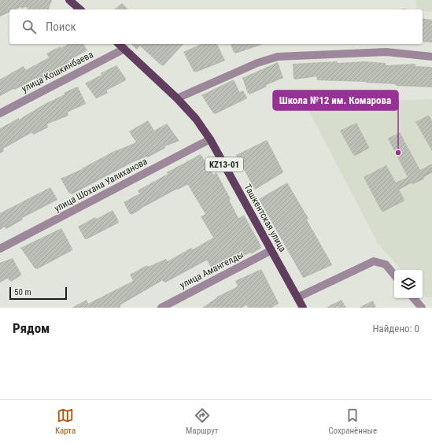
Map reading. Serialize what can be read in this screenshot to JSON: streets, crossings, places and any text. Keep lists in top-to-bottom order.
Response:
{
  "streets": {
    "main road": ["KZ13-01", "Ташкентская улица"],
    "street": ["улица Кошкинбаева", "улица Шохана Уалиханова", "улица Амангелды"]
  },
  "crossings": [
    ["улица Кошкинбаева", "Ташкентская улица"],
    ["улица Шохана Уалиханова", "Ташкентская улица"],
    ["Ташкентская улица", "улица Амангелды"]
  ],
  "places": ["Школа №12 им. Комарова"],
  "scale_bar": "50 m",
  "page": {
    "search": "Поиск",
    "scale": "50 m",
    "heading": ["Рядом", "Найдено: 0"],
    "nav": ["Карта", "Маршрут", "Сохранённые"]
  }
}
